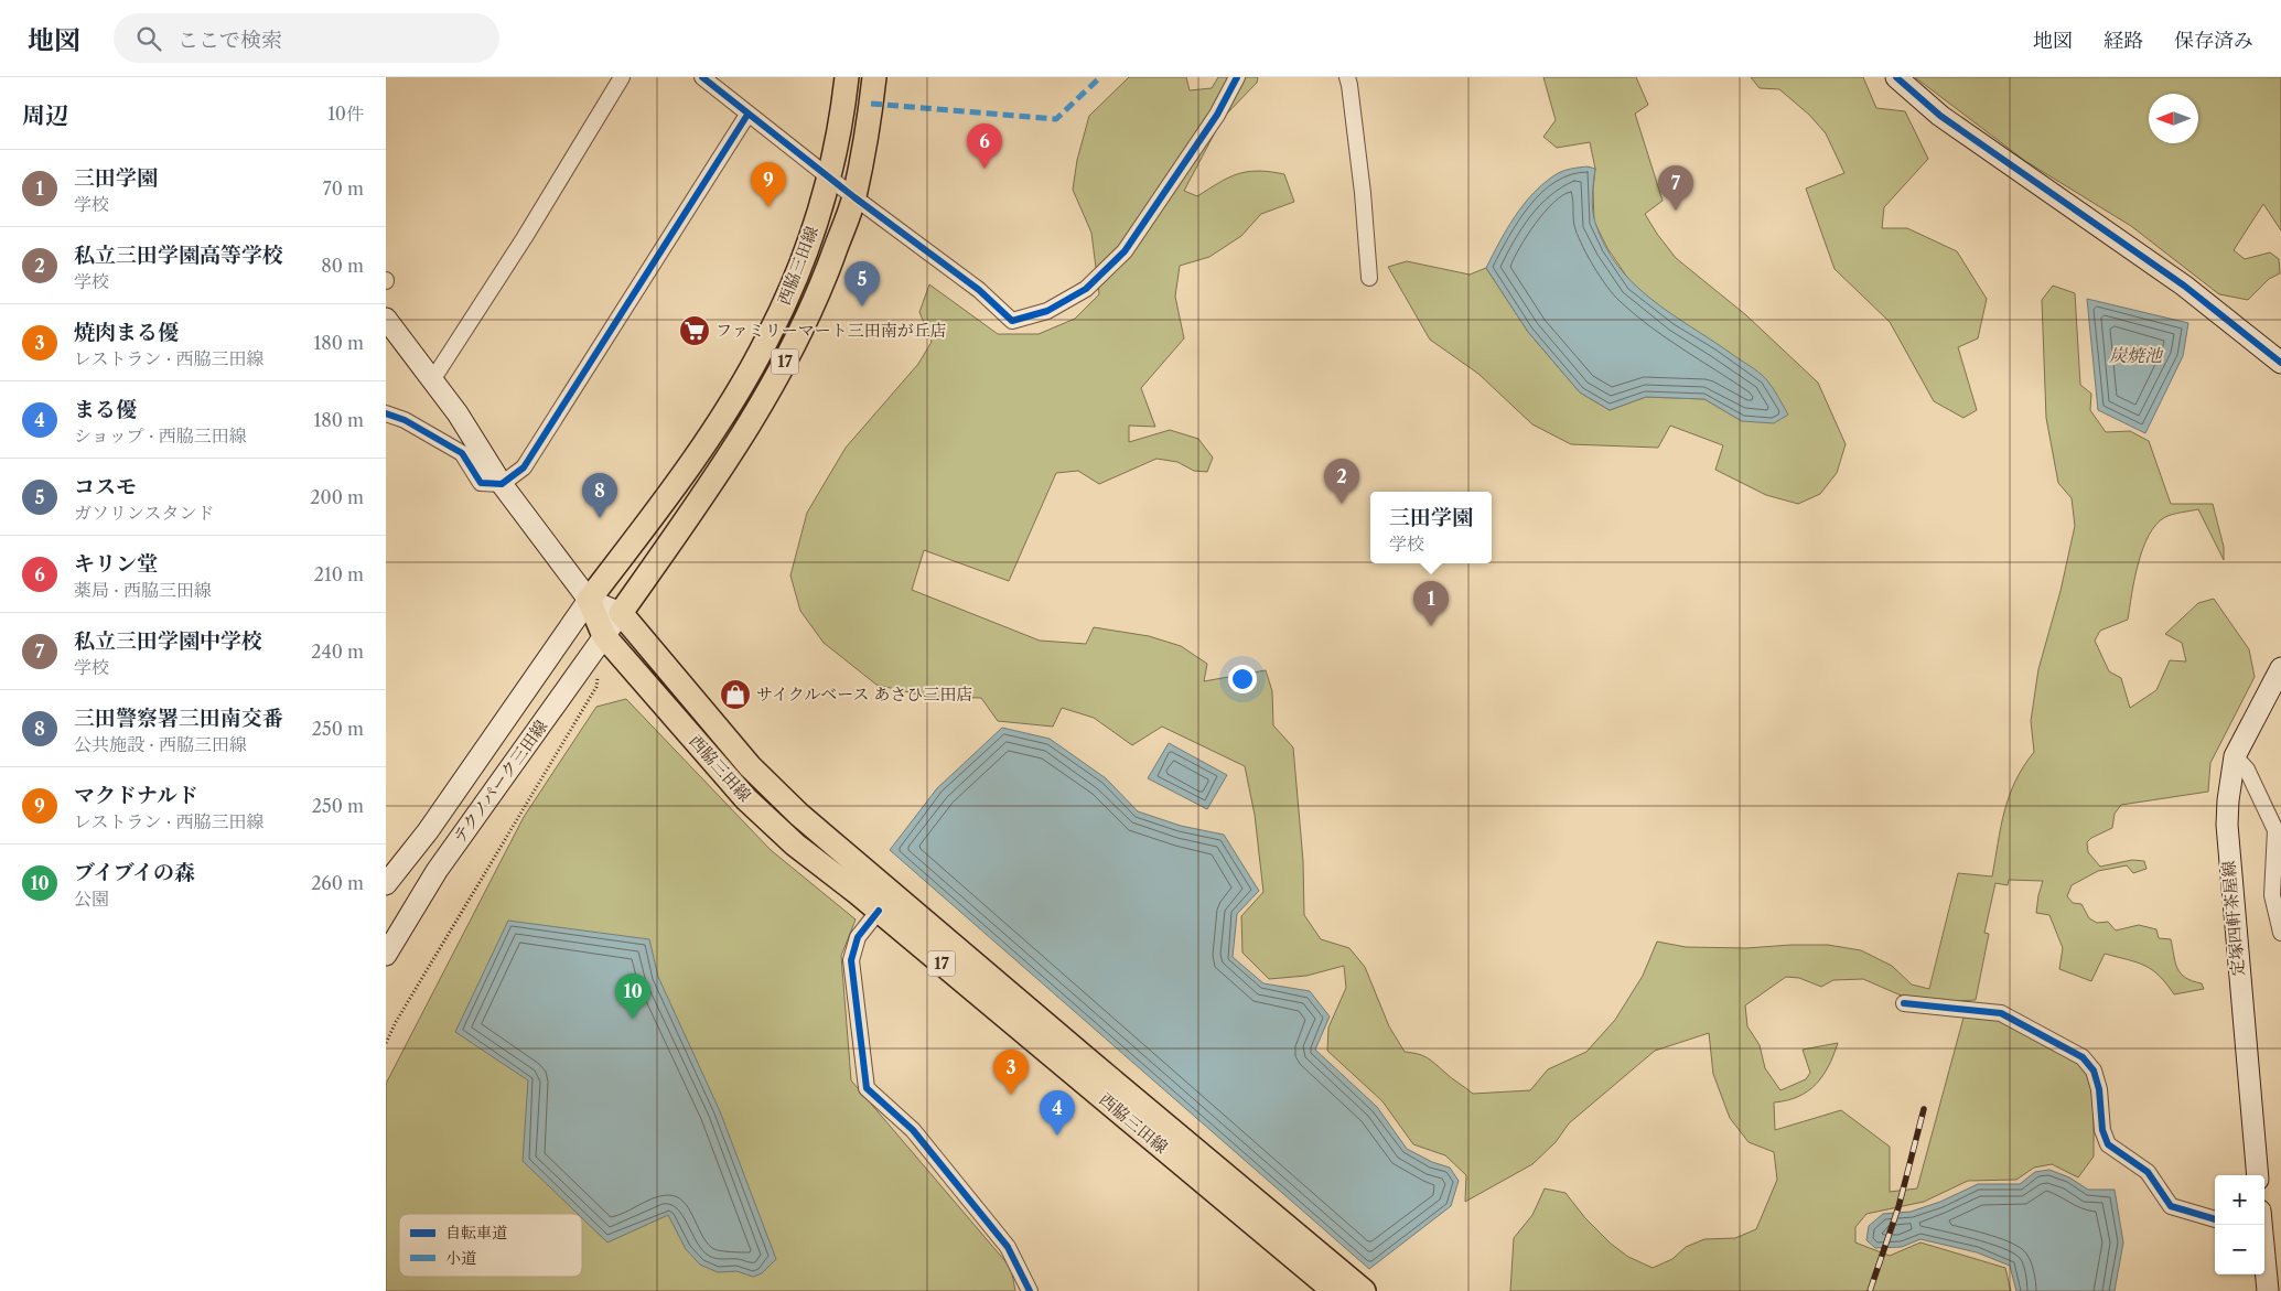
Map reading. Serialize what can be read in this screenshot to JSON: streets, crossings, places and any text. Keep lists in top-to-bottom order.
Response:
{
  "streets": {
    "main road": [
      "西脇三田線",
      "17",
      "テクノパーク三田線",
      "定塚四軒茶屋線"
    ]
  },
  "crossings": [
    ["西脇三田線", "テクノパーク三田線"]
  ],
  "water": ["炭焼池"],
  "places": {
    "supermarket": ["ファミリーマート三田南が丘店"],
    "shop": ["サイクルベース あさひ三田店"]
  },
  "legend": ["自転車道", "小道"],
  "north": "left",
  "page": {
    "header": "地図",
    "search": "ここで検索",
    "nav": ["地図", "経路", "保存済み"],
    "heading": ["周辺", "10件"],
    "pins": [
      "6",
      "9",
      "7",
      "5",
      "2",
      "8",
      "1",
      "10",
      "3",
      "4"
    ],
    "list": [
      {
        "mark": "1",
        "name": "三田学園",
        "note": "学校",
        "value": "70 m"
      },
      {
        "mark": "2",
        "name": "私立三田学園高等学校",
        "note": "学校",
        "value": "80 m"
      },
      {
        "mark": "3",
        "name": "焼肉まる優",
        "note": "レストラン · 西脇三田線",
        "value": "180 m"
      },
      {
        "mark": "4",
        "name": "まる優",
        "note": "ショップ · 西脇三田線",
        "value": "180 m"
      },
      {
        "mark": "5",
        "name": "コスモ",
        "note": "ガソリンスタンド",
        "value": "200 m"
      },
      {
        "mark": "6",
        "name": "キリン堂",
        "note": "薬局 · 西脇三田線",
        "value": "210 m"
      },
      {
        "mark": "7",
        "name": "私立三田学園中学校",
        "note": "学校",
        "value": "240 m"
      },
      {
        "mark": "8",
        "name": "三田警察署三田南交番",
        "note": "公共施設 · 西脇三田線",
        "value": "250 m"
      },
      {
        "mark": "9",
        "name": "マクドナルド",
        "note": "レストラン · 西脇三田線",
        "value": "250 m"
      },
      {
        "mark": "10",
        "name": "ブイブイの森",
        "note": "公園",
        "value": "260 m"
      }
    ],
    "popup": ["三田学園", "学校"],
    "map_buttons": ["+", "−"]
  }
}
